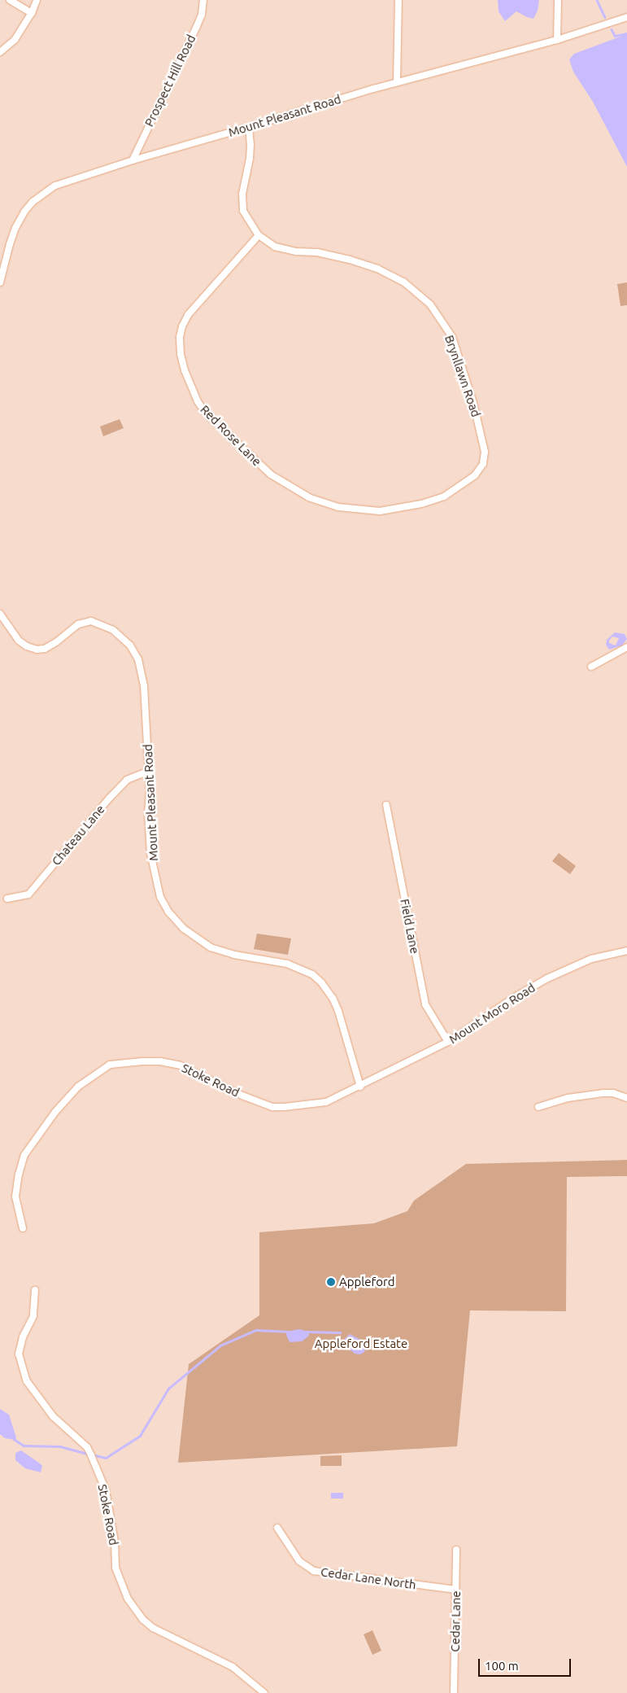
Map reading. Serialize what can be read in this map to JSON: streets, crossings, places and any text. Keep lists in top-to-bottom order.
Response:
{
  "streets": {
    "street": [
      "Prospect Hill Road",
      "Mount Pleasant Road",
      "Brynllawn Road",
      "Red Rose Lane",
      "Chateau Lane",
      "Field Lane",
      "Mount Moro Road",
      "Stoke Road",
      "Cedar Lane North",
      "Cedar Lane"
    ]
  },
  "crossings": [
    ["Prospect Hill Road", "Mount Pleasant Road"],
    ["Mount Pleasant Road", "Brynllawn Road"],
    ["Mount Pleasant Road", "Chateau Lane"],
    ["Mount Pleasant Road", "Mount Moro Road"],
    ["Mount Pleasant Road", "Stoke Road"],
    ["Brynllawn Road", "Red Rose Lane"],
    ["Field Lane", "Mount Moro Road"],
    ["Mount Moro Road", "Stoke Road"],
    ["Cedar Lane North", "Cedar Lane"]
  ],
  "parks": ["Appleford Estate"],
  "places": ["Appleford"],
  "scale_bar": "100 m"
}
